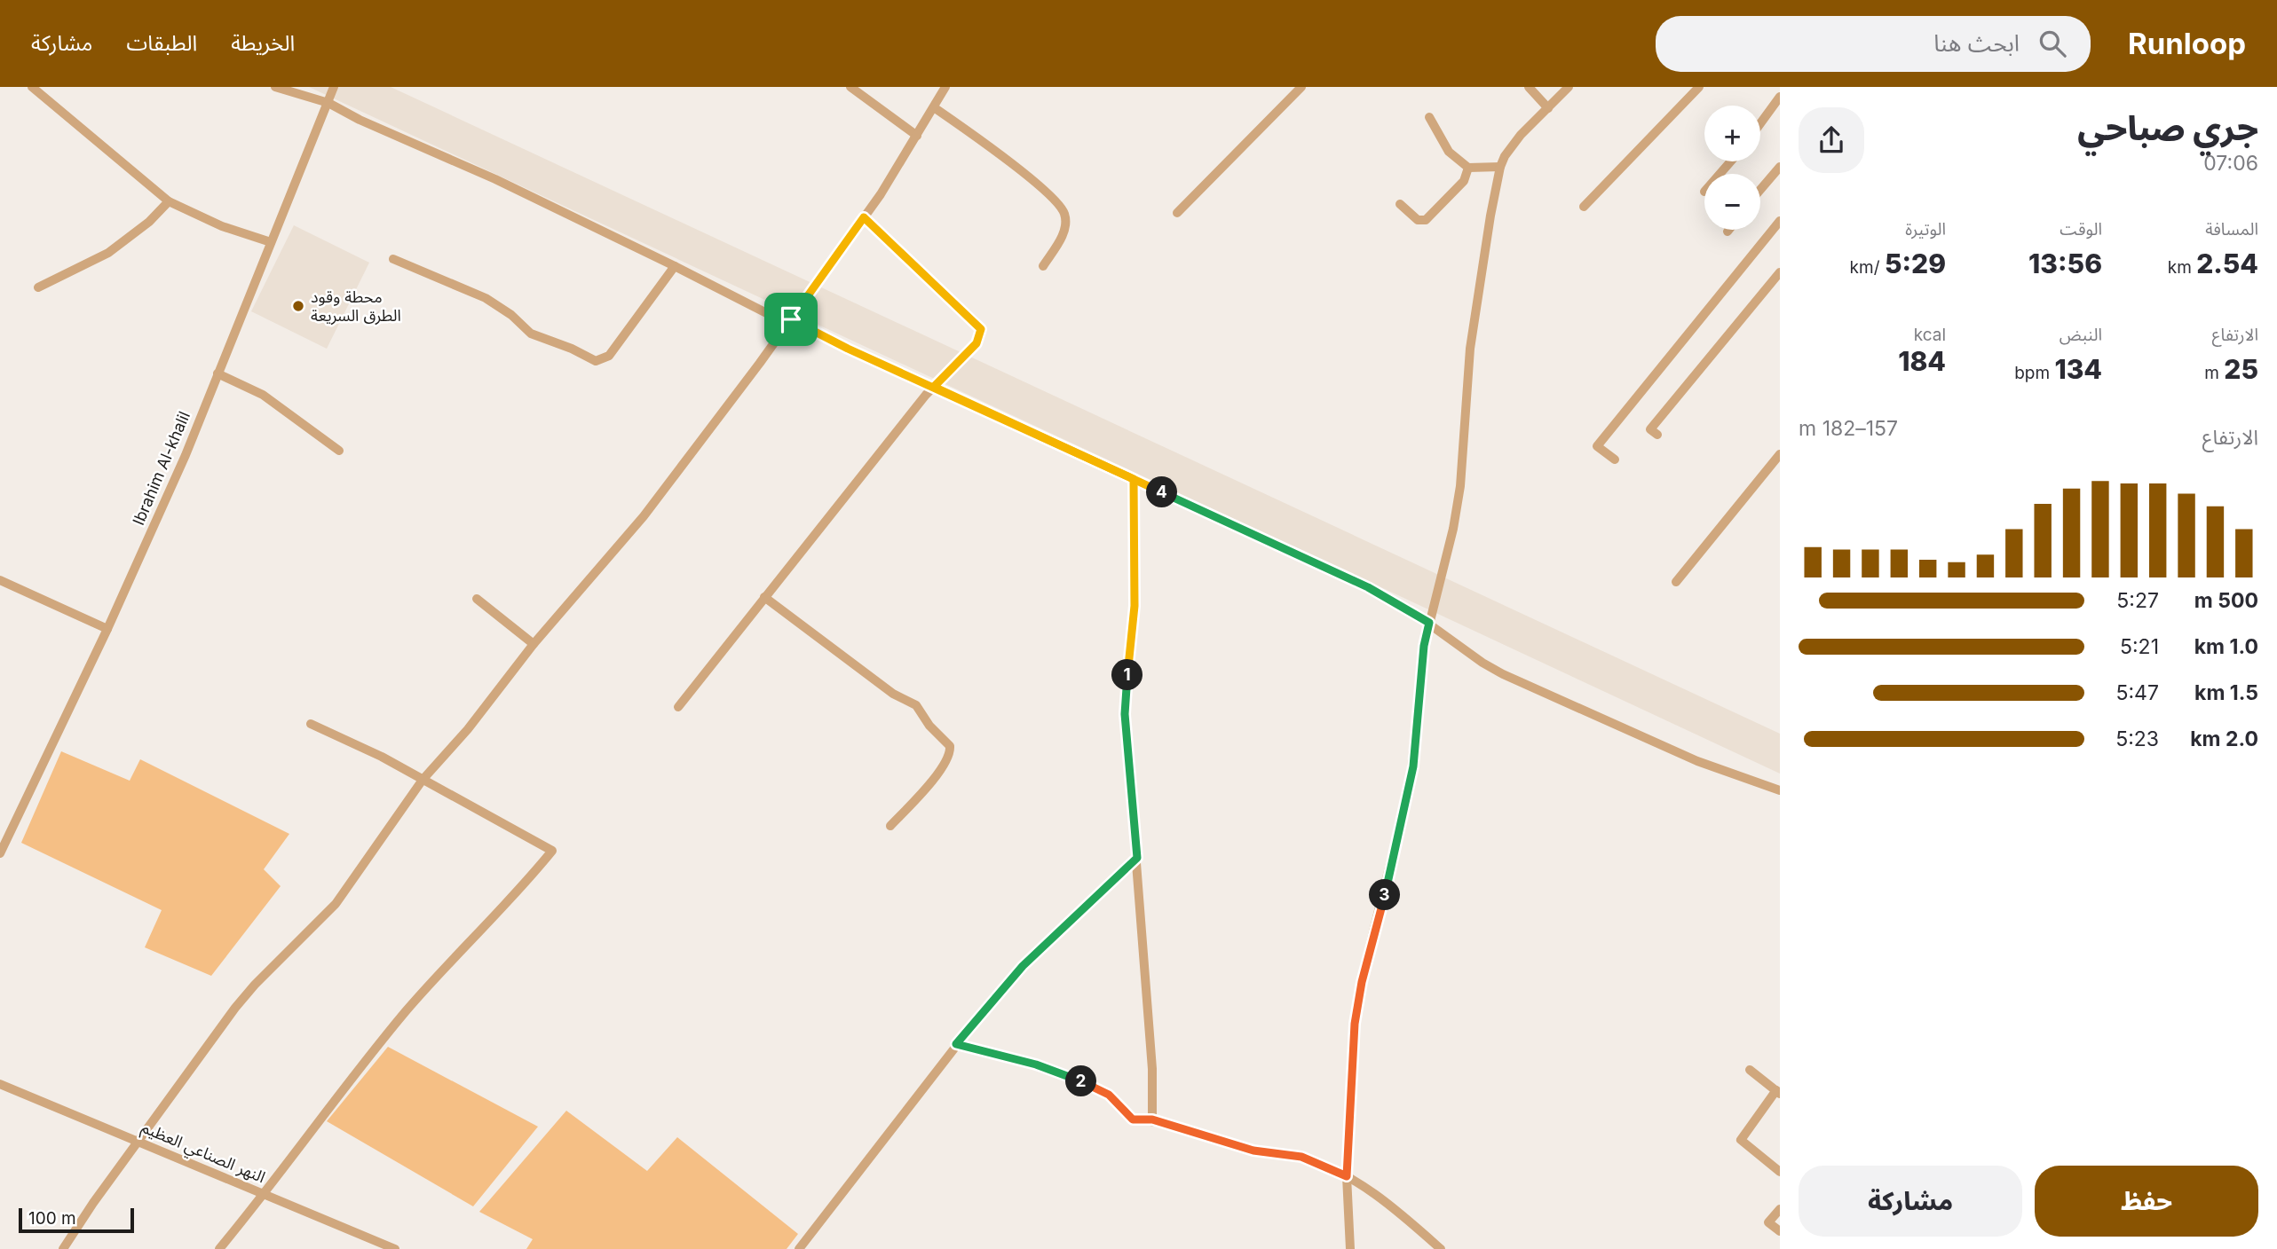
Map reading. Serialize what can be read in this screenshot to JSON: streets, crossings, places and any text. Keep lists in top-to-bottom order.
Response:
{
  "streets": {
    "street": ["Ibrahim Al-khalil", "النهر الصناعي العظيم"]
  },
  "places": ["محطة وقود الطرق السريعة"],
  "scale_bar": "100 m",
  "page": {
    "header": "Runloop",
    "search": "ابحث هنا",
    "nav": ["الخريطة", "الطبقات", "مشاركة"],
    "heading": ["جري صباحي", "07:06"],
    "map_buttons": ["+", "−"],
    "stats": [
      ["المسافة", "2.54 km"],
      ["الوقت", "13:56"],
      ["الوتيرة", "5:29 /km"],
      ["الارتفاع", "25 m"],
      ["النبض", "134 bpm"],
      ["kcal", "184"]
    ],
    "chart": ["الارتفاع", "157–182 m"],
    "pins": [
      "4",
      "1",
      "3",
      "2"
    ],
    "list": [
      {
        "name": "500 m",
        "note": "5:27"
      },
      {
        "name": "1.0 km",
        "note": "5:21"
      },
      {
        "name": "1.5 km",
        "note": "5:47"
      },
      {
        "name": "2.0 km",
        "note": "5:23"
      }
    ],
    "buttons": ["حفظ", "مشاركة"],
    "scale": "100 m"
  }
}
